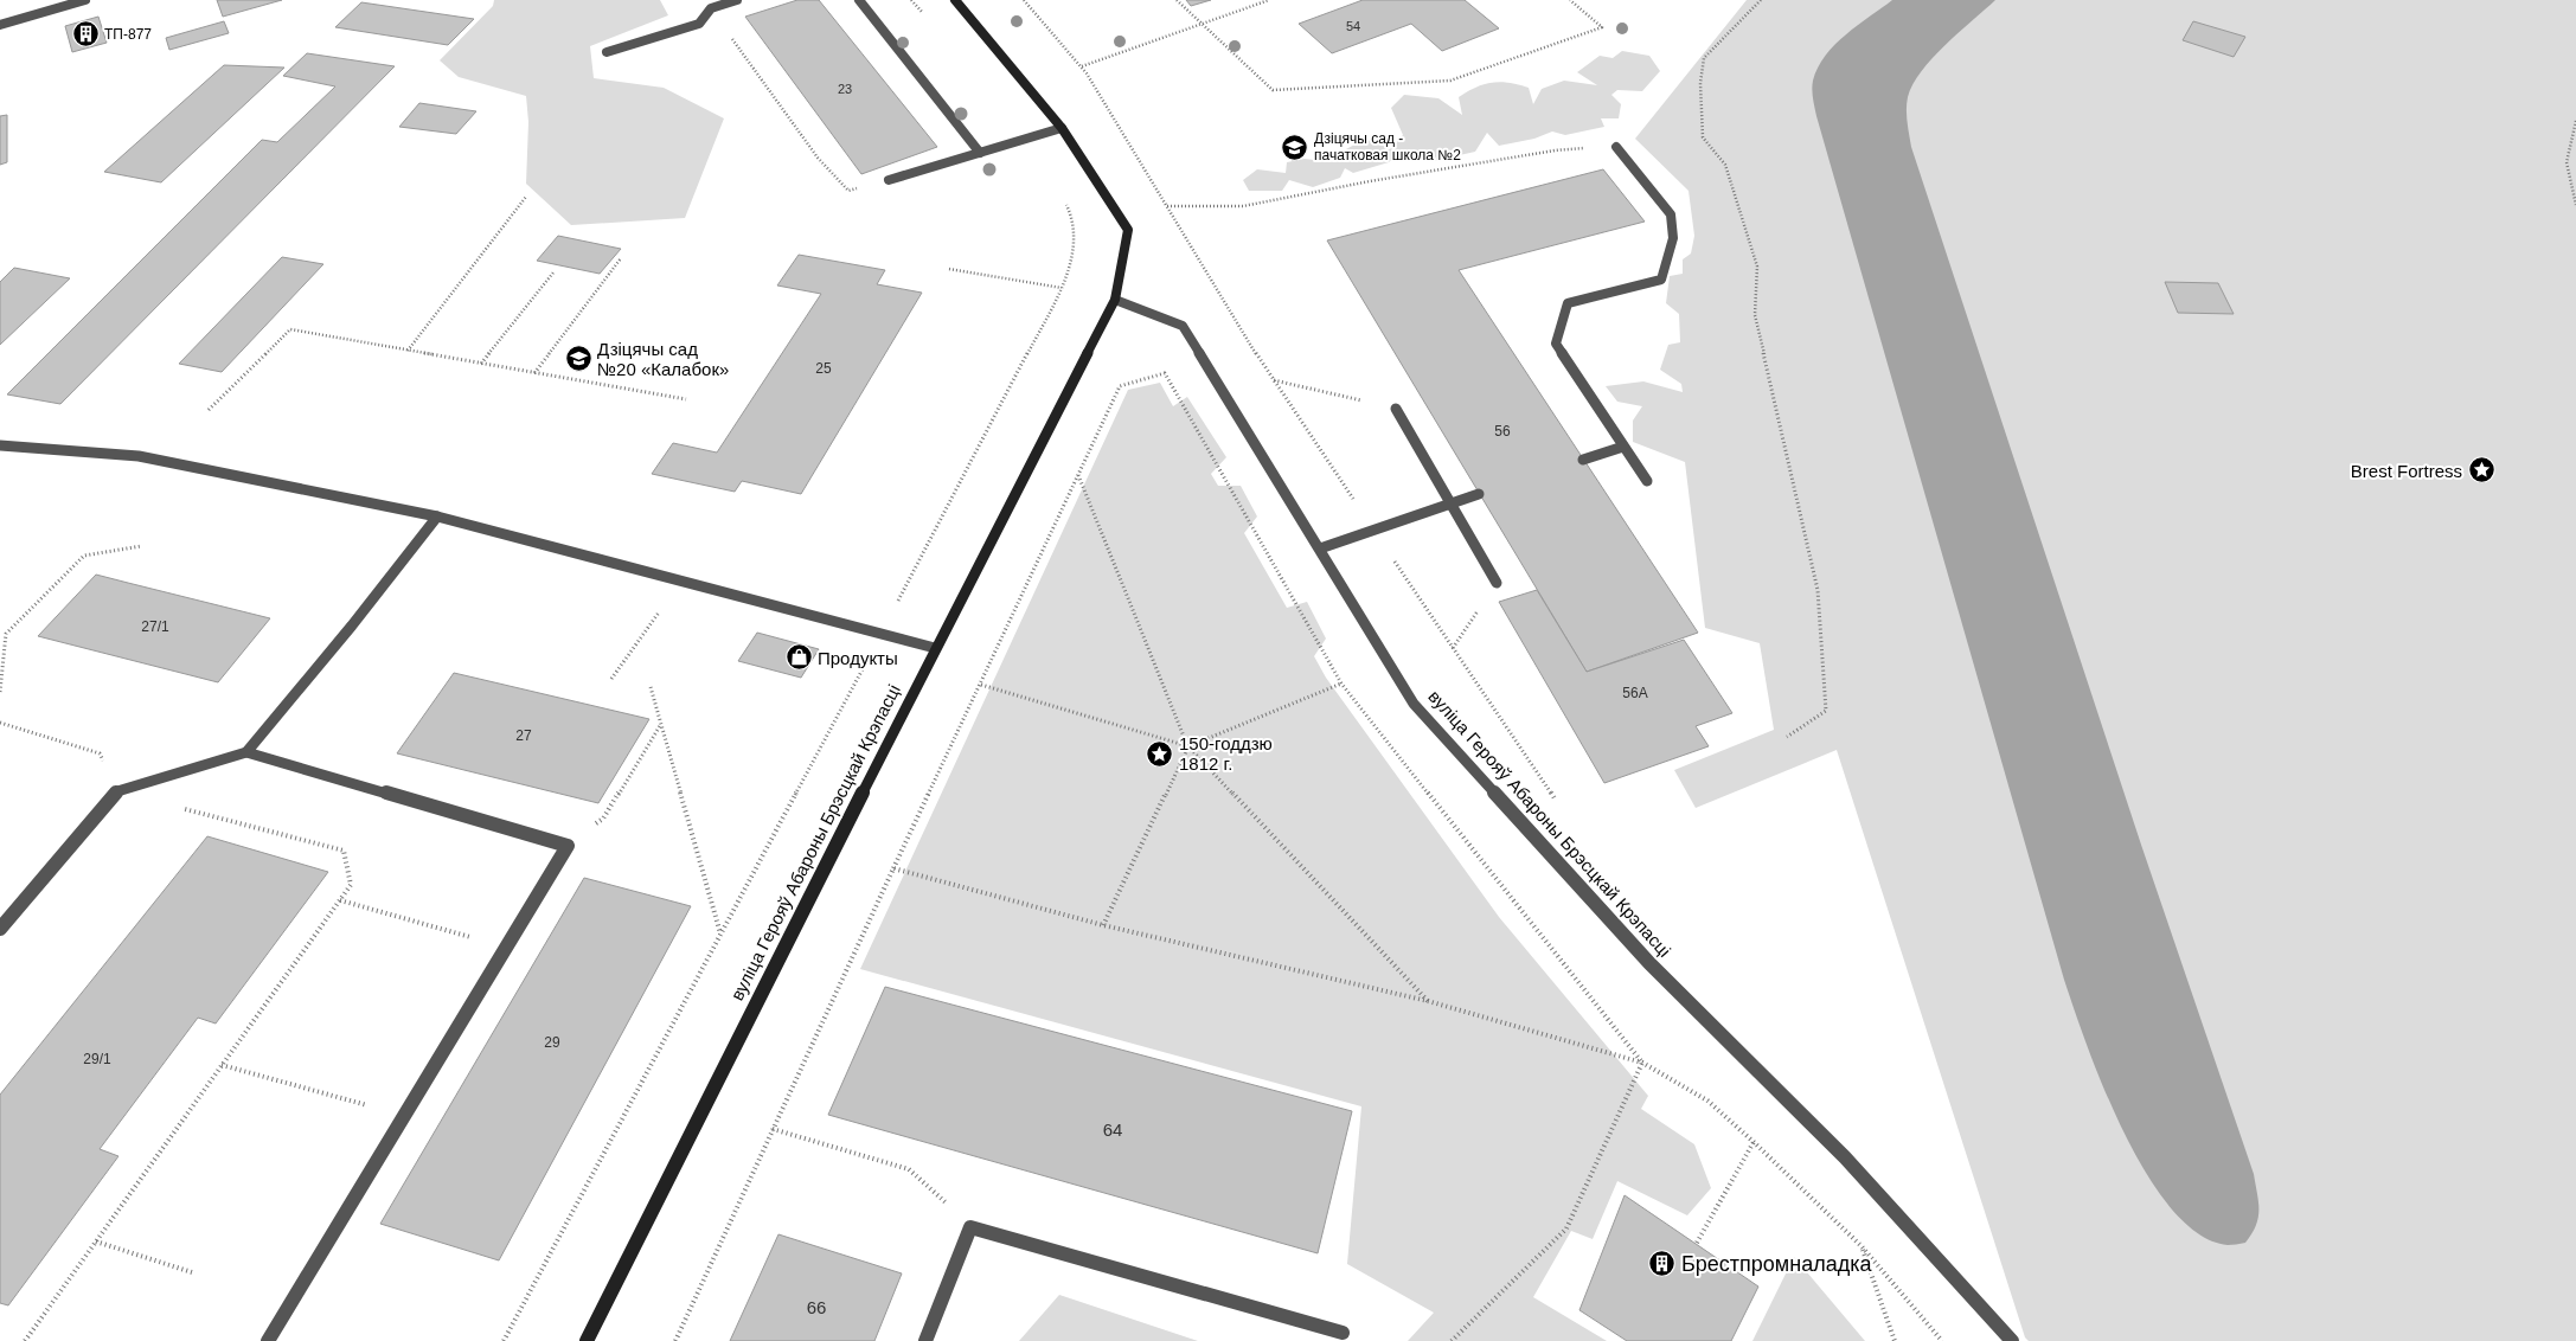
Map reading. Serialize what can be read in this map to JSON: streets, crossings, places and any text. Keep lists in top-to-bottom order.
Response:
{
  "streets": {
    "main road": ["вуліца Герояў Абароны Брэсцкай Крэпасці"]
  },
  "places": {
    "building": ["ТП-877", "Брестпромналадка"],
    "school or university": ["Дзіцячы сад - пачатковая школа №2", "Дзіцячы сад №20 «Калабок»"],
    "place": ["Brest Fortress", "150-годдзю 1812 г."],
    "shop": ["Продукты"]
  },
  "house_numbers": [
    "54",
    "23",
    "25",
    "56",
    "27/1",
    "56А",
    "27",
    "29",
    "29/1",
    "64",
    "66"
  ]
}
